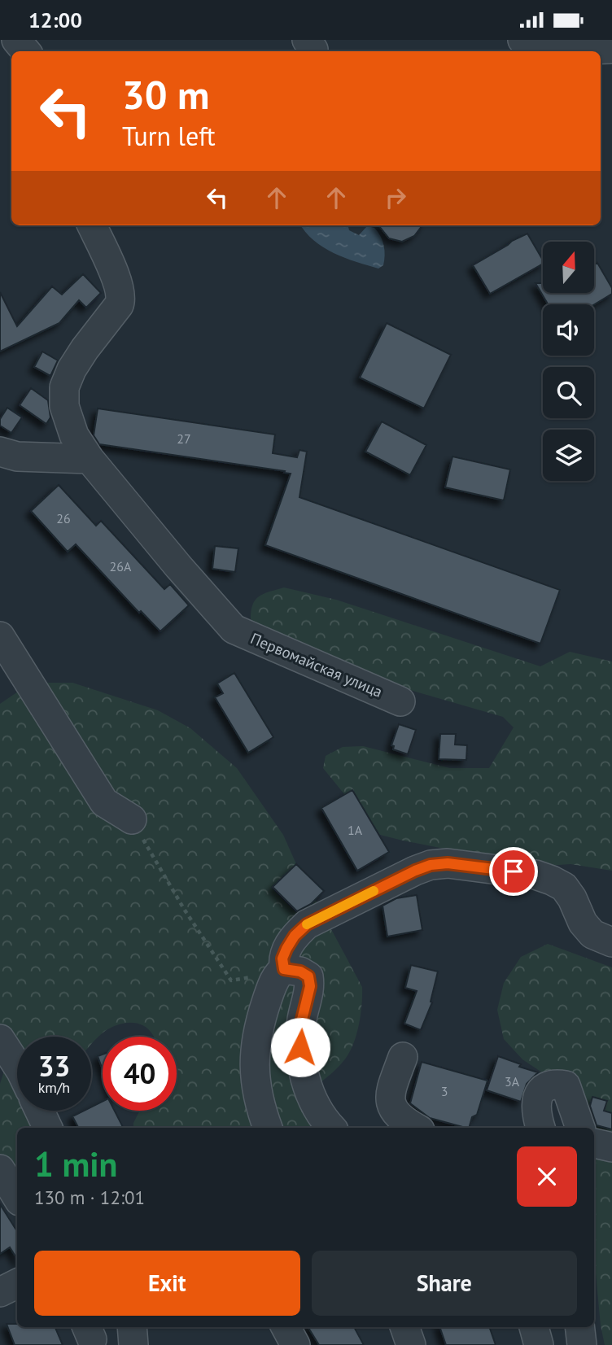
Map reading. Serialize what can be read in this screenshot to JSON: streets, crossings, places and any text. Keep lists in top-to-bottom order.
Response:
{
  "streets": {
    "street": ["Первомайская улица"]
  },
  "house_numbers": [
    "27",
    "26",
    "26А",
    "1А",
    "3А",
    "3"
  ],
  "north": "top",
  "page": {
    "status": "12:00",
    "turn": ["30 m", "Turn left"],
    "speed": "33 km/h",
    "limit": "40",
    "heading": ["1 min", "130 m · 12:01"],
    "buttons": ["Exit", "Share"]
  }
}
